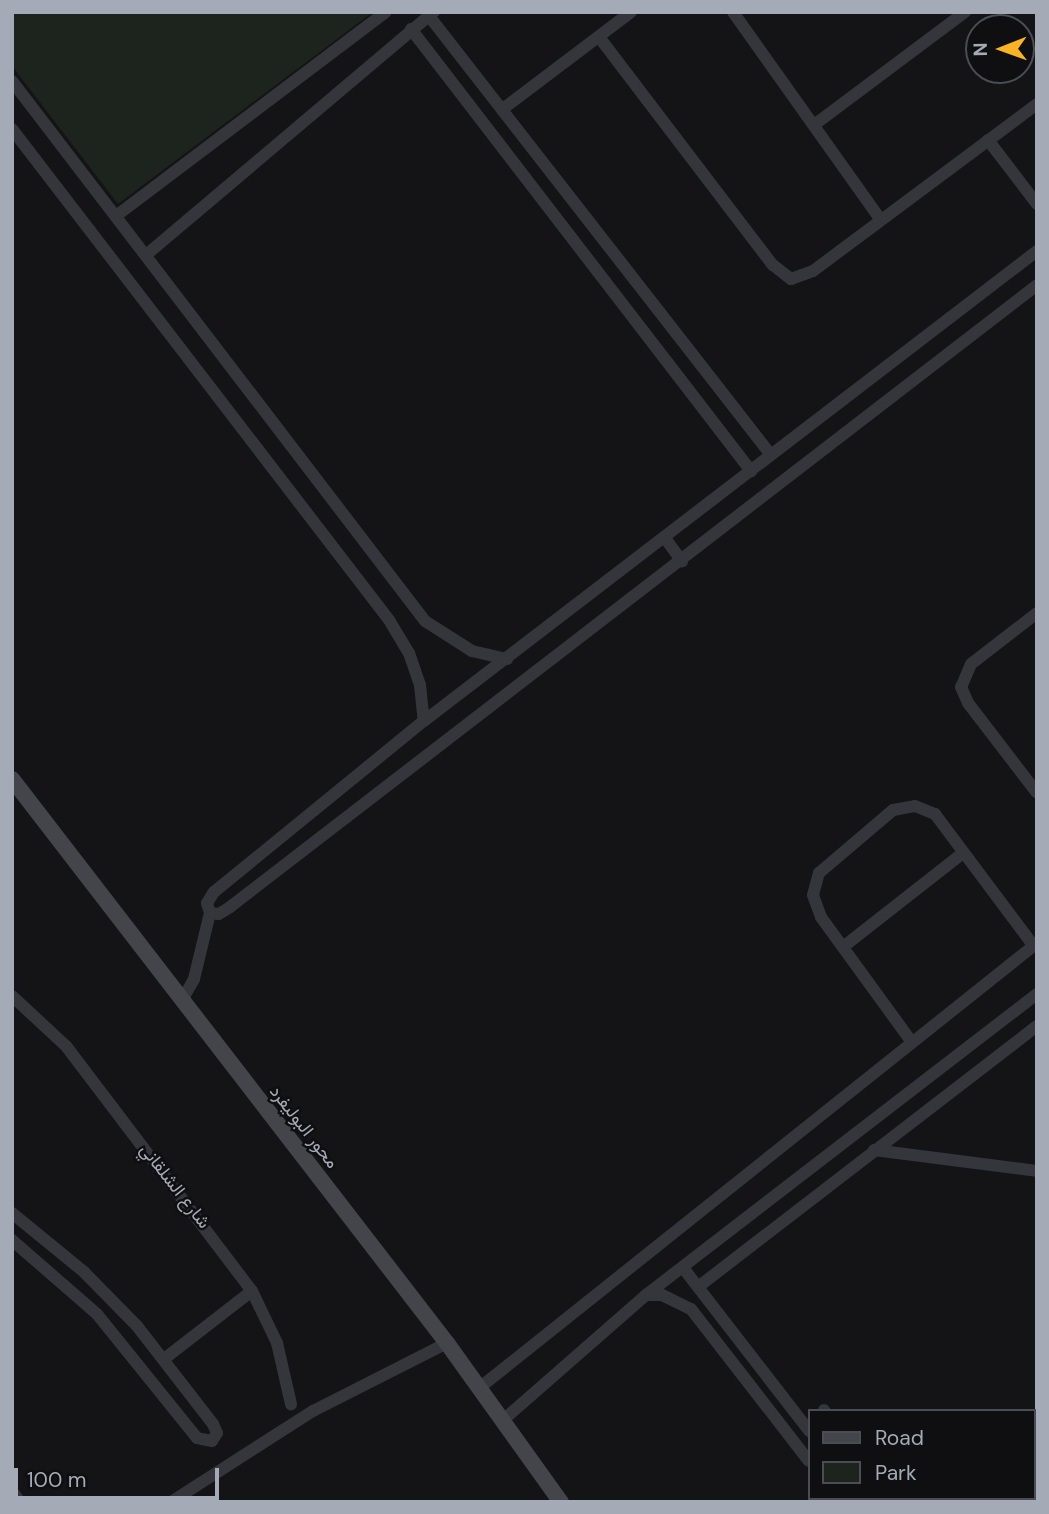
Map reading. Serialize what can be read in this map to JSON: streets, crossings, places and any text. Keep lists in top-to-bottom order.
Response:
{
  "streets": {
    "street": ["محور البوليفرد", "شارع الشلقاني"]
  },
  "legend": ["Road", "Park"],
  "scale_bar": "100 m",
  "north": "left"
}
